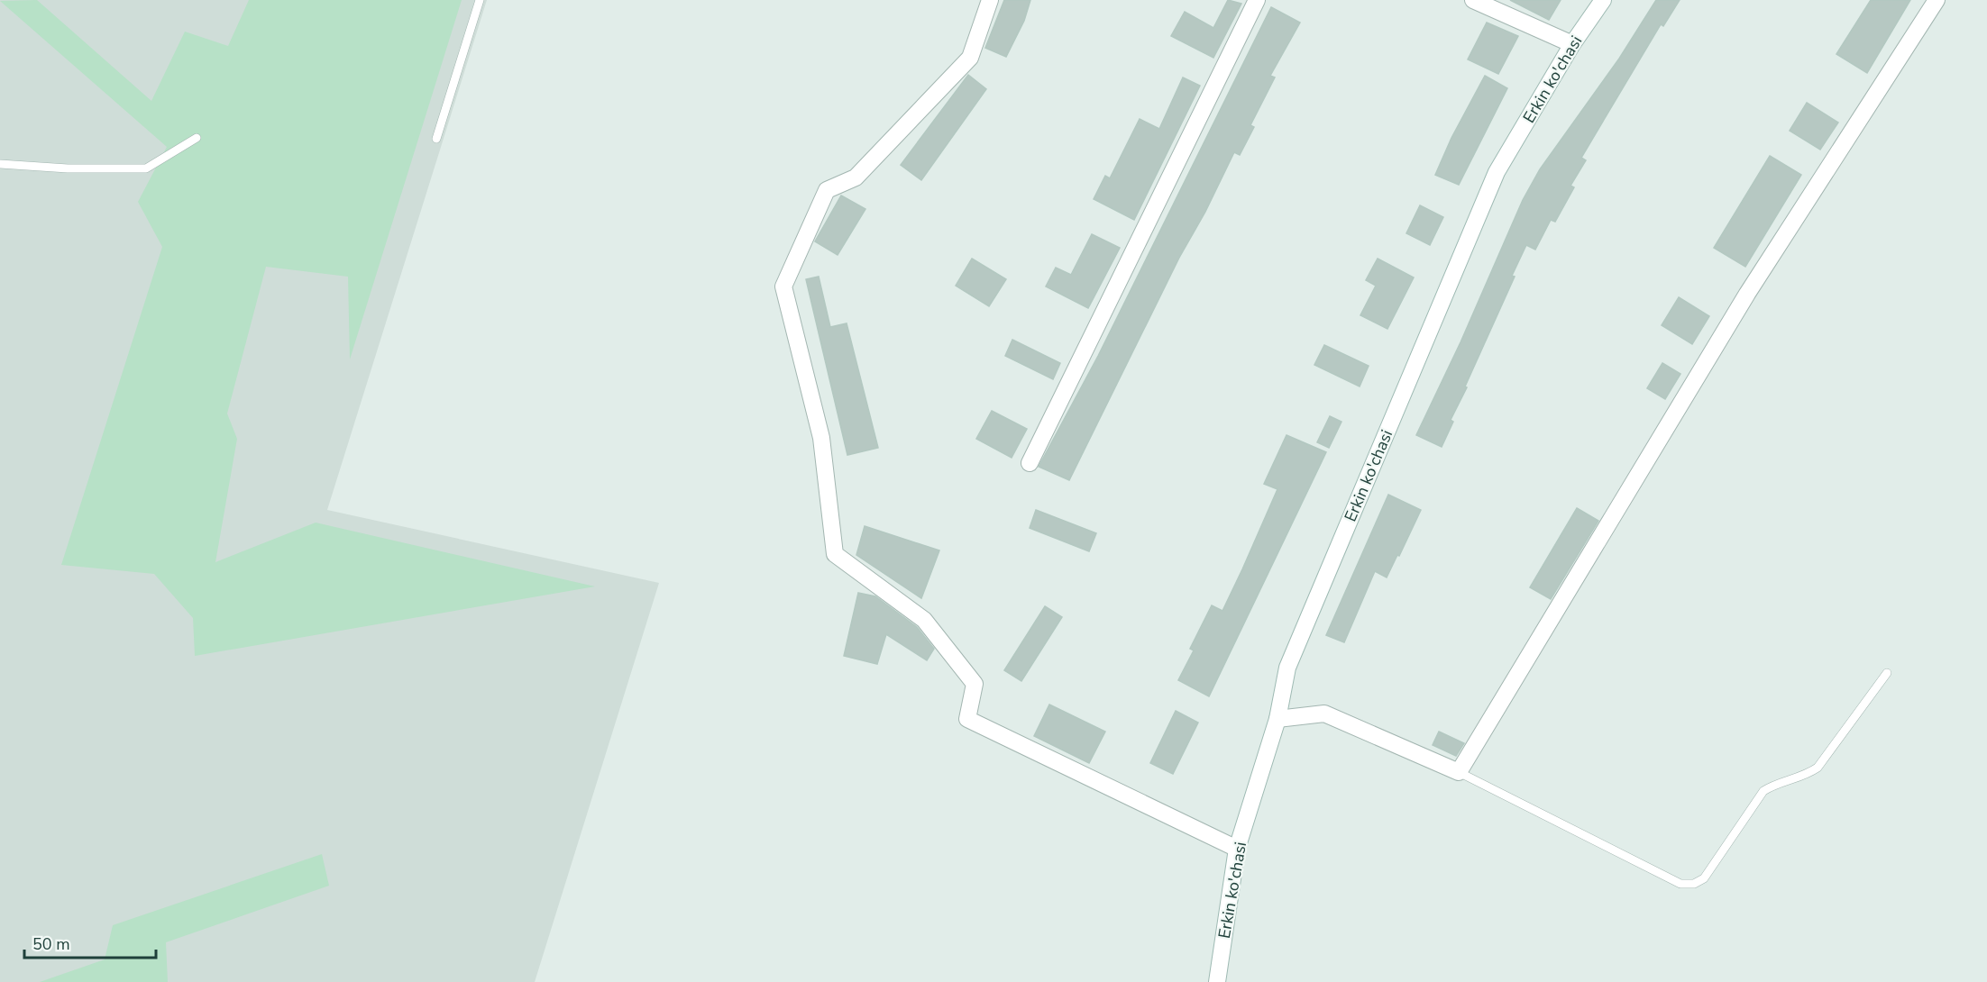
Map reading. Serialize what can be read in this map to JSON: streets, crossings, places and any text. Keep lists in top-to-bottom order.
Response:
{
  "streets": {
    "street": ["Erkin ko'chasi"]
  },
  "scale_bar": "50 m"
}
